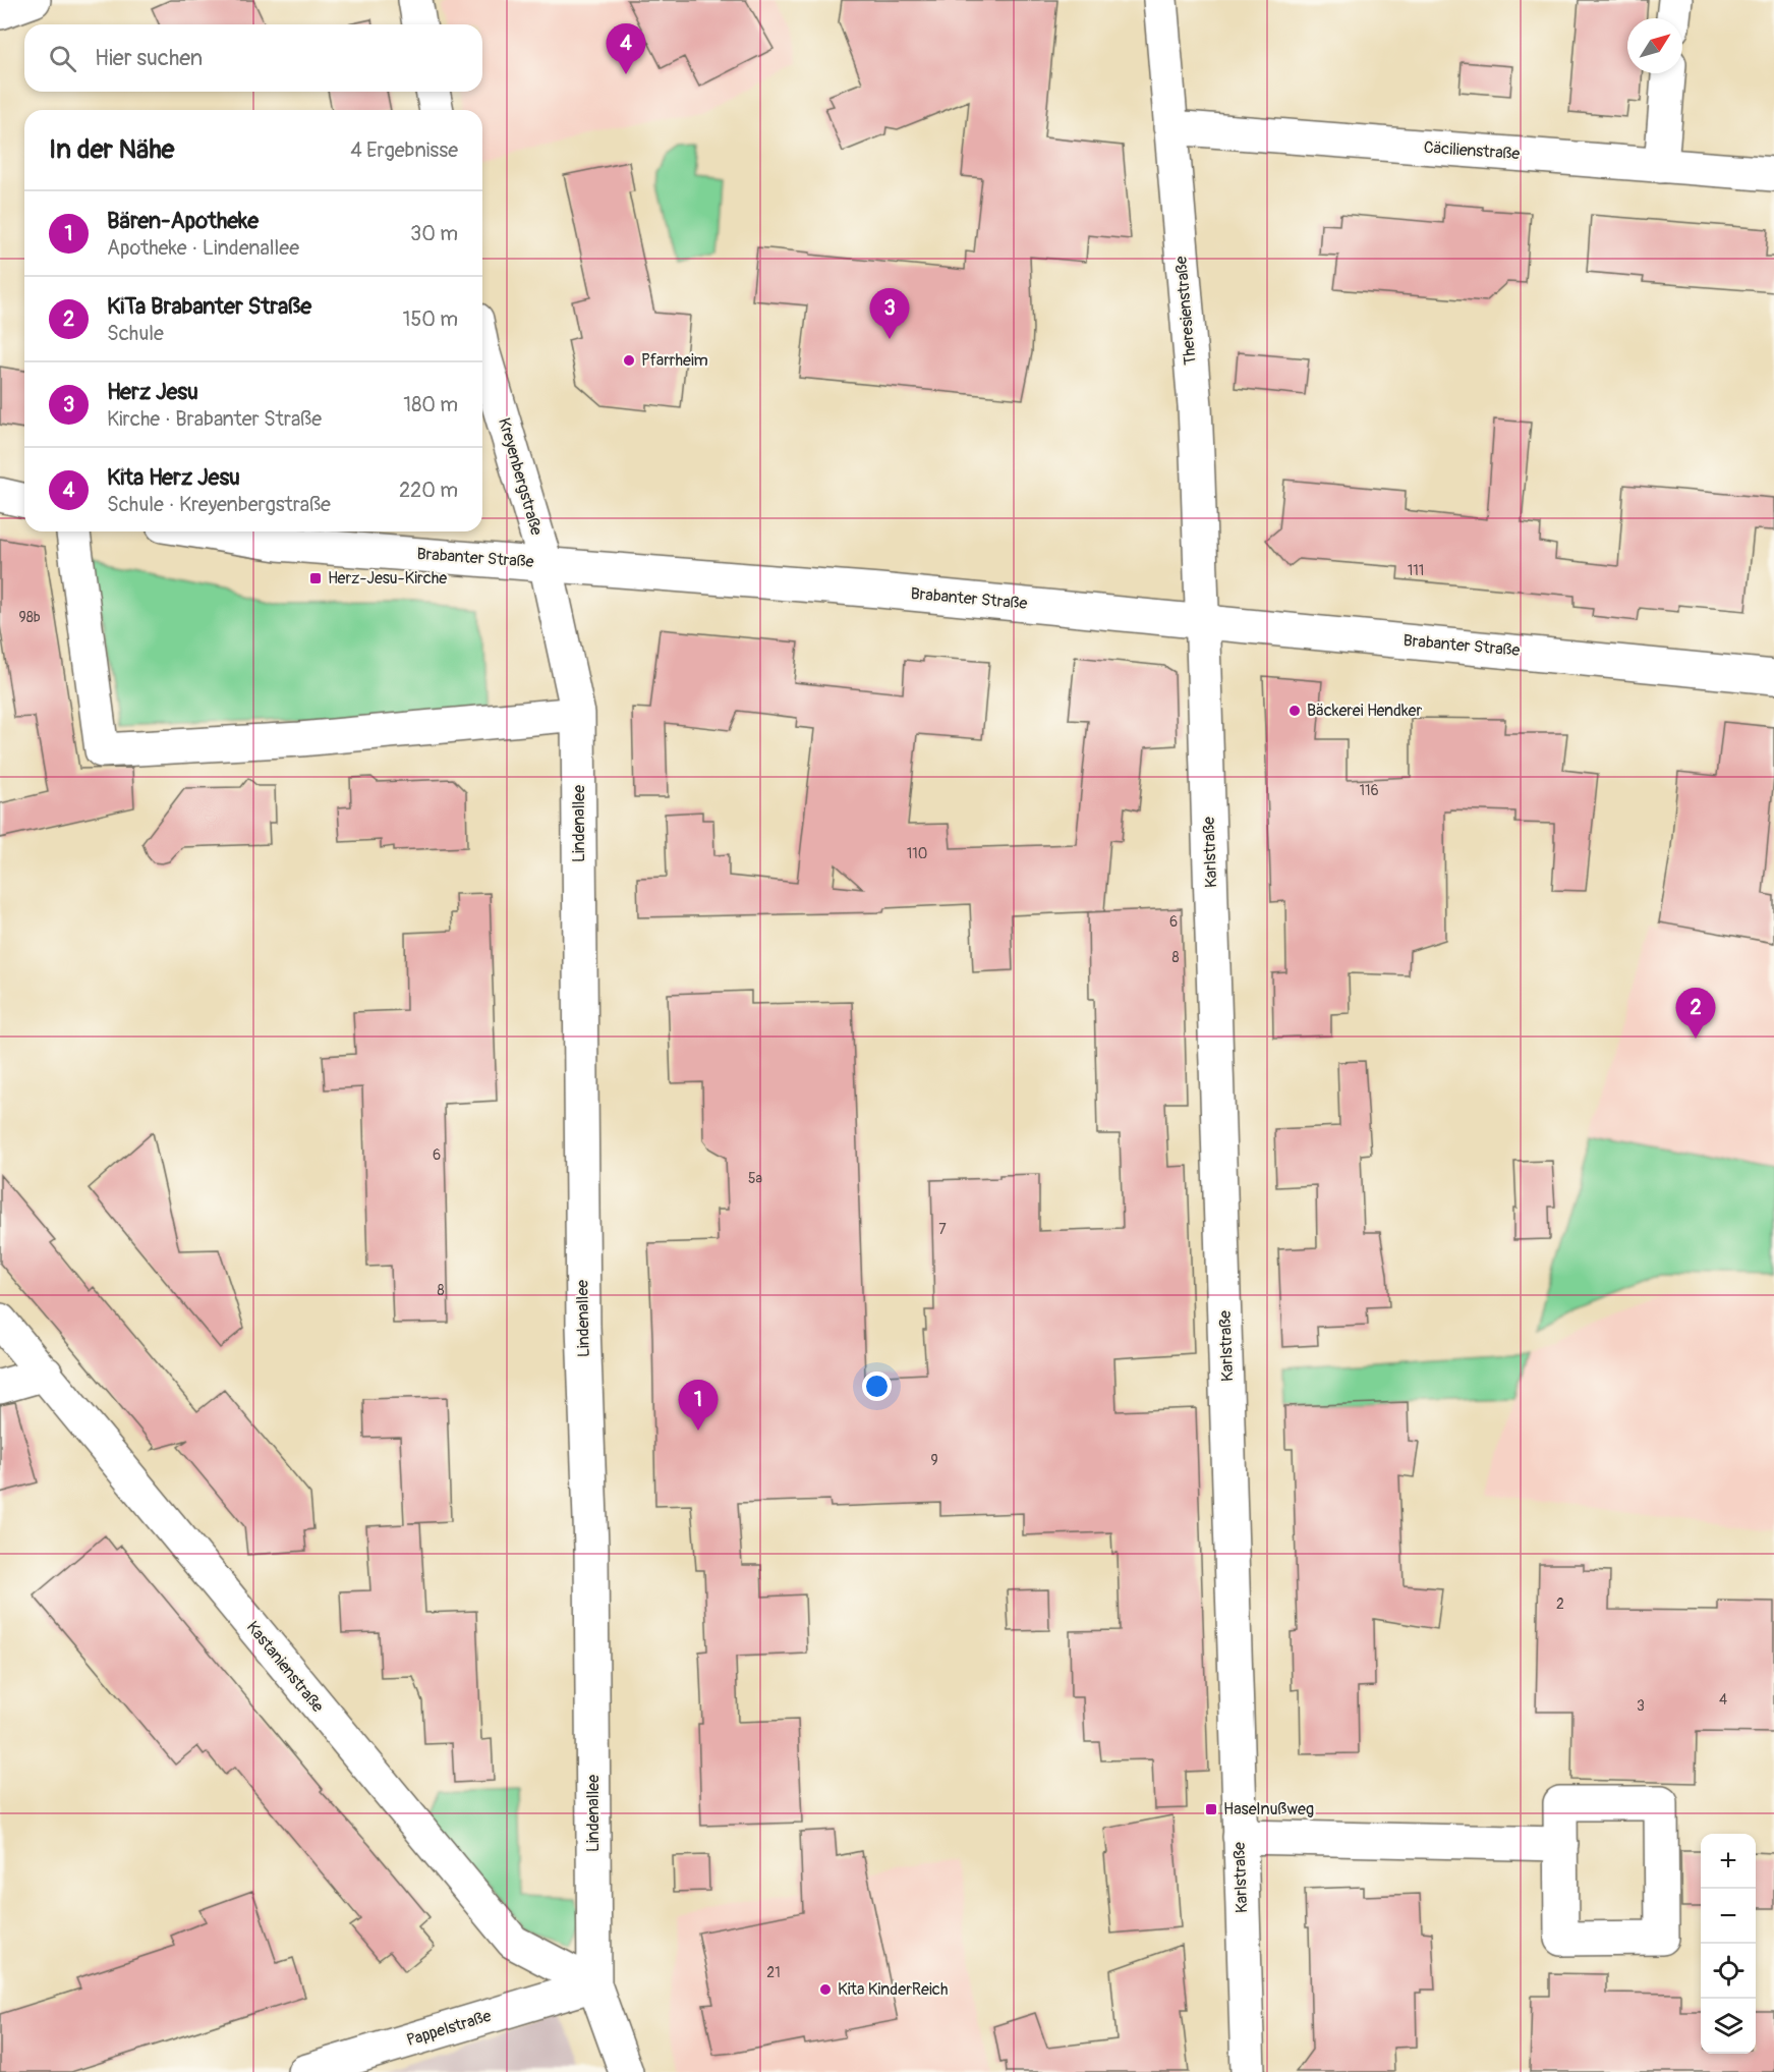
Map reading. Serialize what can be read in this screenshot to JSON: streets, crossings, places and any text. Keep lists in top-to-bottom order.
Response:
{
  "streets": {
    "street": [
      "Cäcilienstraße",
      "Theresienstraße",
      "Kreyenbergstraße",
      "Brabanter Straße",
      "Lindenallee",
      "Karlstraße",
      "Kastanienstraße",
      "Pappelstraße"
    ]
  },
  "crossings": [
    ["Cäcilienstraße", "Theresienstraße"],
    ["Theresienstraße", "Brabanter Straße"],
    ["Theresienstraße", "Karlstraße"],
    ["Kreyenbergstraße", "Brabanter Straße"],
    ["Kreyenbergstraße", "Lindenallee"],
    ["Brabanter Straße", "Lindenallee"],
    ["Brabanter Straße", "Karlstraße"],
    ["Lindenallee", "Kastanienstraße"],
    ["Lindenallee", "Pappelstraße"],
    ["Kastanienstraße", "Pappelstraße"]
  ],
  "places": {
    "other": ["Pfarrheim", "Bäckerei Hendker", "Kita KinderReich"],
    "transit": ["Herz-Jesu-Kirche", "Haselnußweg"]
  },
  "house_numbers": [
    "111",
    "98b",
    "116",
    "110",
    "6",
    "8",
    "6",
    "5a",
    "7",
    "8",
    "9",
    "2",
    "4",
    "3",
    "21"
  ],
  "north": "top right",
  "page": {
    "pins": [
      "4",
      "3",
      "2",
      "1"
    ],
    "search": "Hier suchen",
    "heading": ["In der Nähe", "4 Ergebnisse"],
    "list": [
      {
        "mark": "1",
        "name": "Bären-Apotheke",
        "note": "Apotheke · Lindenallee",
        "value": "30 m"
      },
      {
        "mark": "2",
        "name": "KiTa Brabanter Straße",
        "note": "Schule",
        "value": "150 m"
      },
      {
        "mark": "3",
        "name": "Herz Jesu",
        "note": "Kirche · Brabanter Straße",
        "value": "180 m"
      },
      {
        "mark": "4",
        "name": "Kita Herz Jesu",
        "note": "Schule · Kreyenbergstraße",
        "value": "220 m"
      }
    ],
    "map_buttons": ["+", "−"]
  }
}
